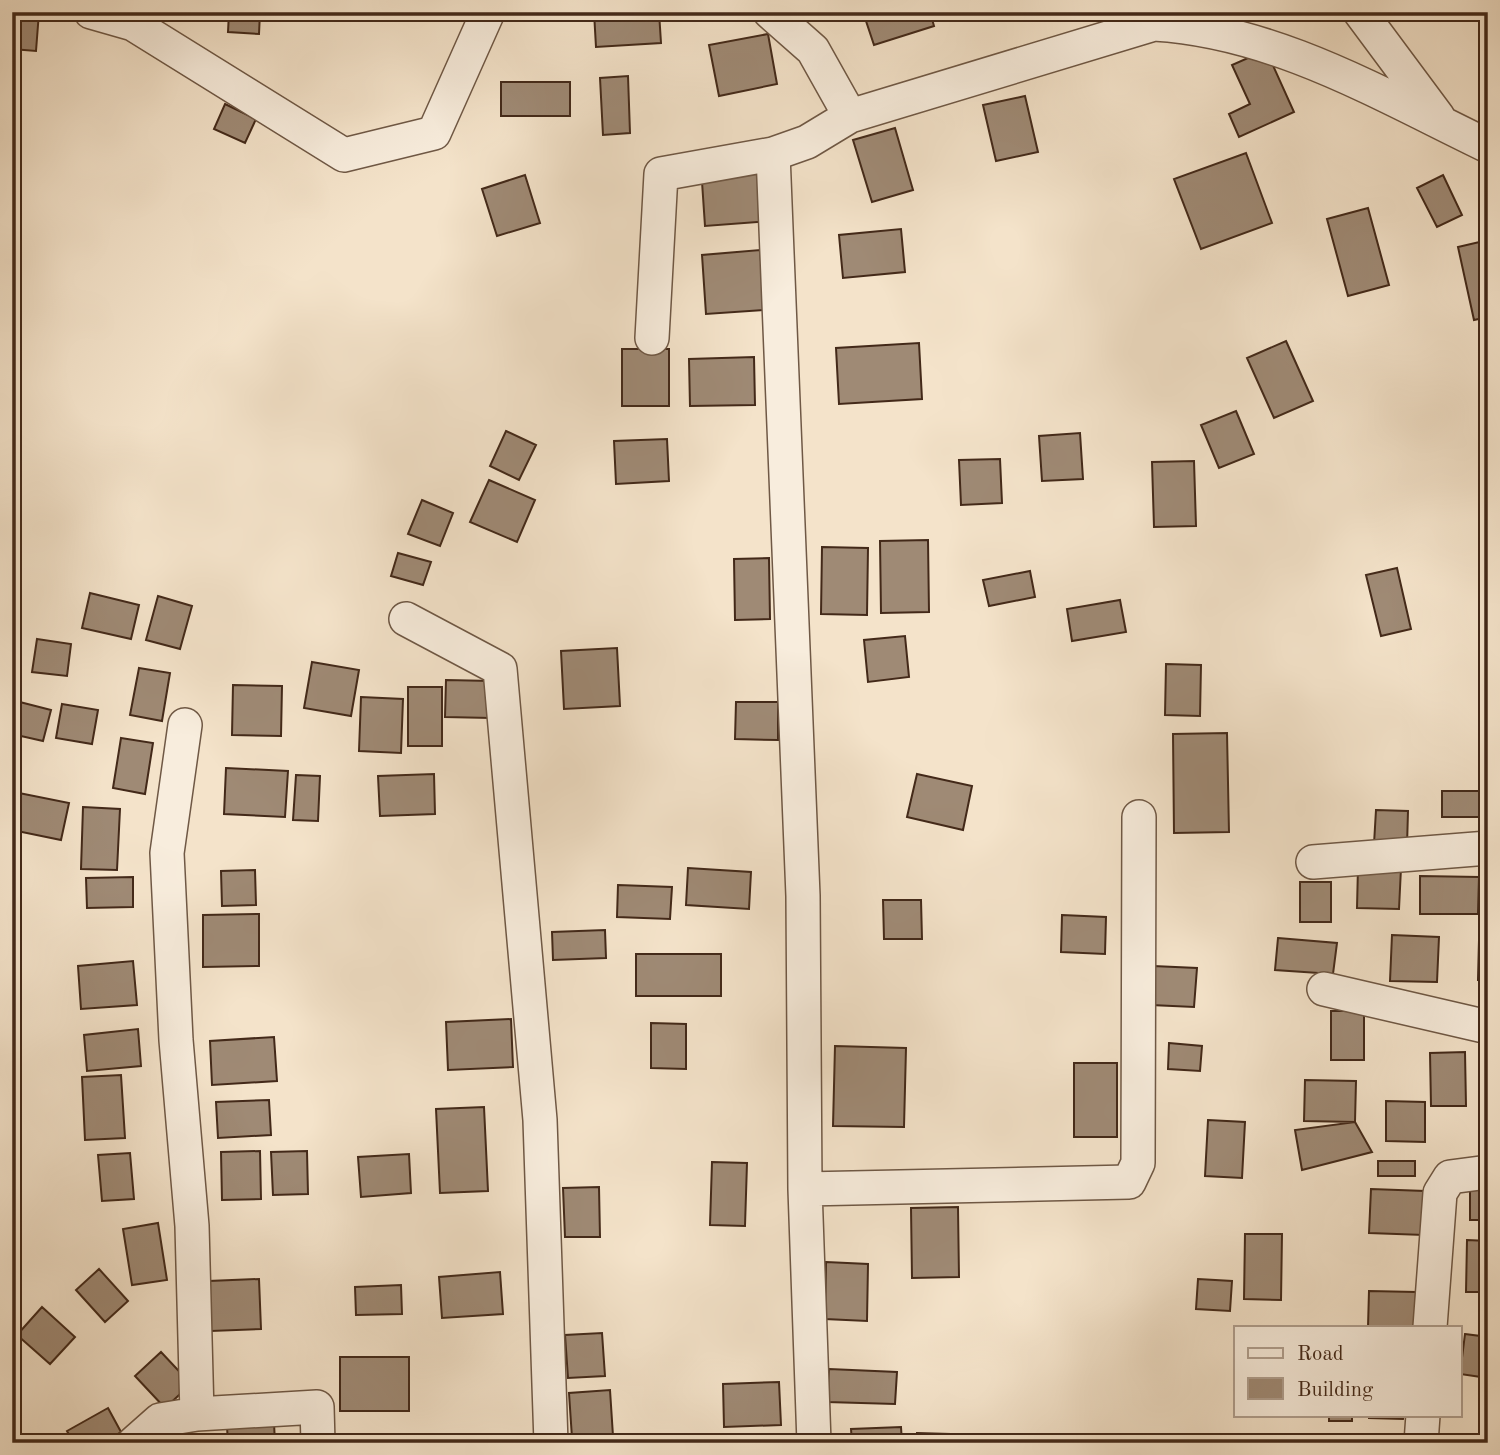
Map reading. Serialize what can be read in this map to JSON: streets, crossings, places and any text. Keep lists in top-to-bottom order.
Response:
{
  "legend": ["Road", "Building"]
}
